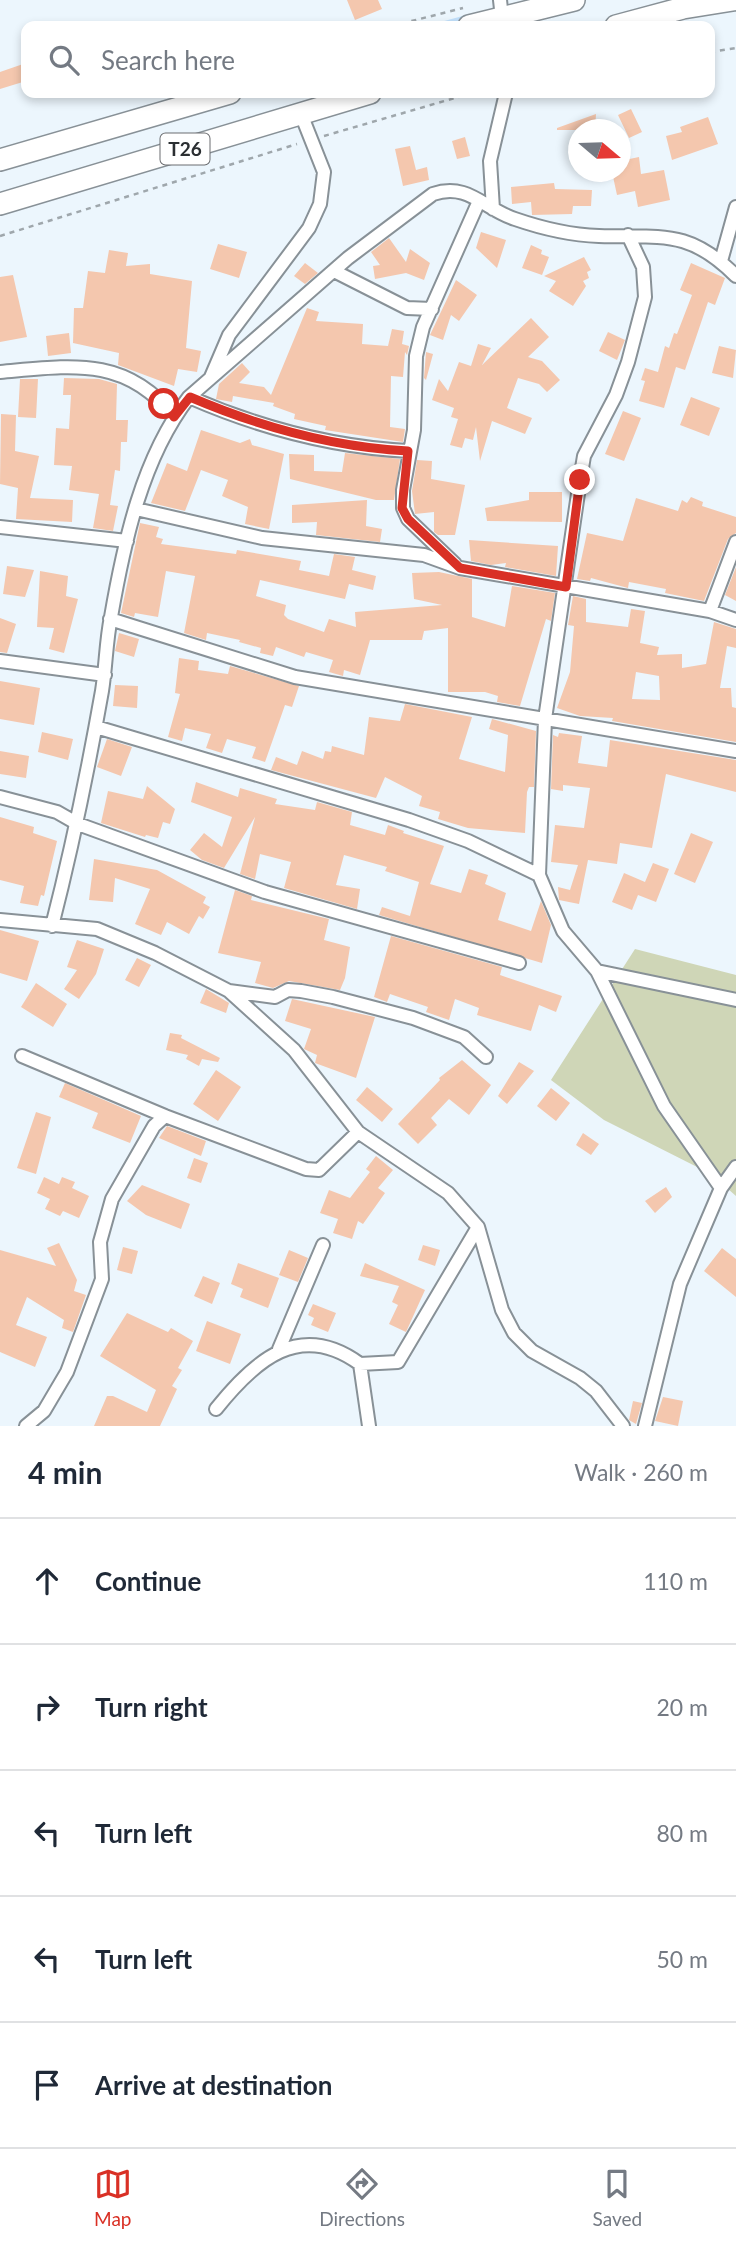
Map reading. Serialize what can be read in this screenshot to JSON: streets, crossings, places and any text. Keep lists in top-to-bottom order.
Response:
{
  "streets": {
    "highway": ["T26"]
  },
  "north": "right",
  "page": {
    "search": "Search here",
    "heading": ["4 min", "Walk · 260 m"],
    "list": [
      ["Continue", "110 m"],
      ["Turn right", "20 m"],
      ["Turn left", "80 m"],
      ["Turn left", "50 m"],
      "Arrive at destination"
    ],
    "nav": ["Map", "Directions", "Saved"]
  }
}
